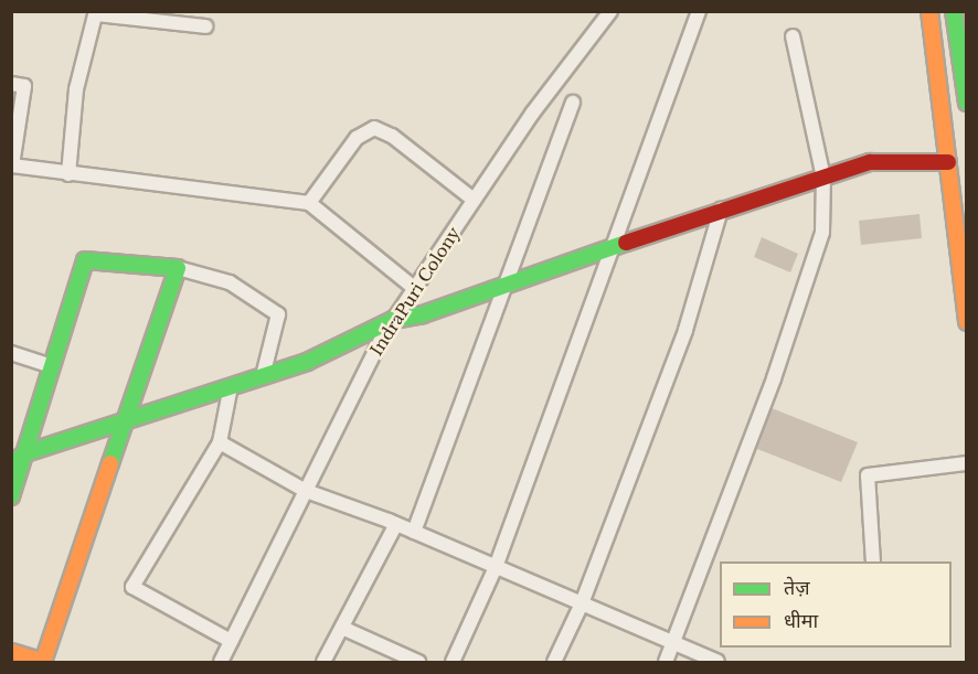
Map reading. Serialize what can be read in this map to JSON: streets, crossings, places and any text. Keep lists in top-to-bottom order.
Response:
{
  "streets": {
    "street": ["IndraPuri Colony"]
  },
  "legend": ["तेज़", "धीमा"]
}
